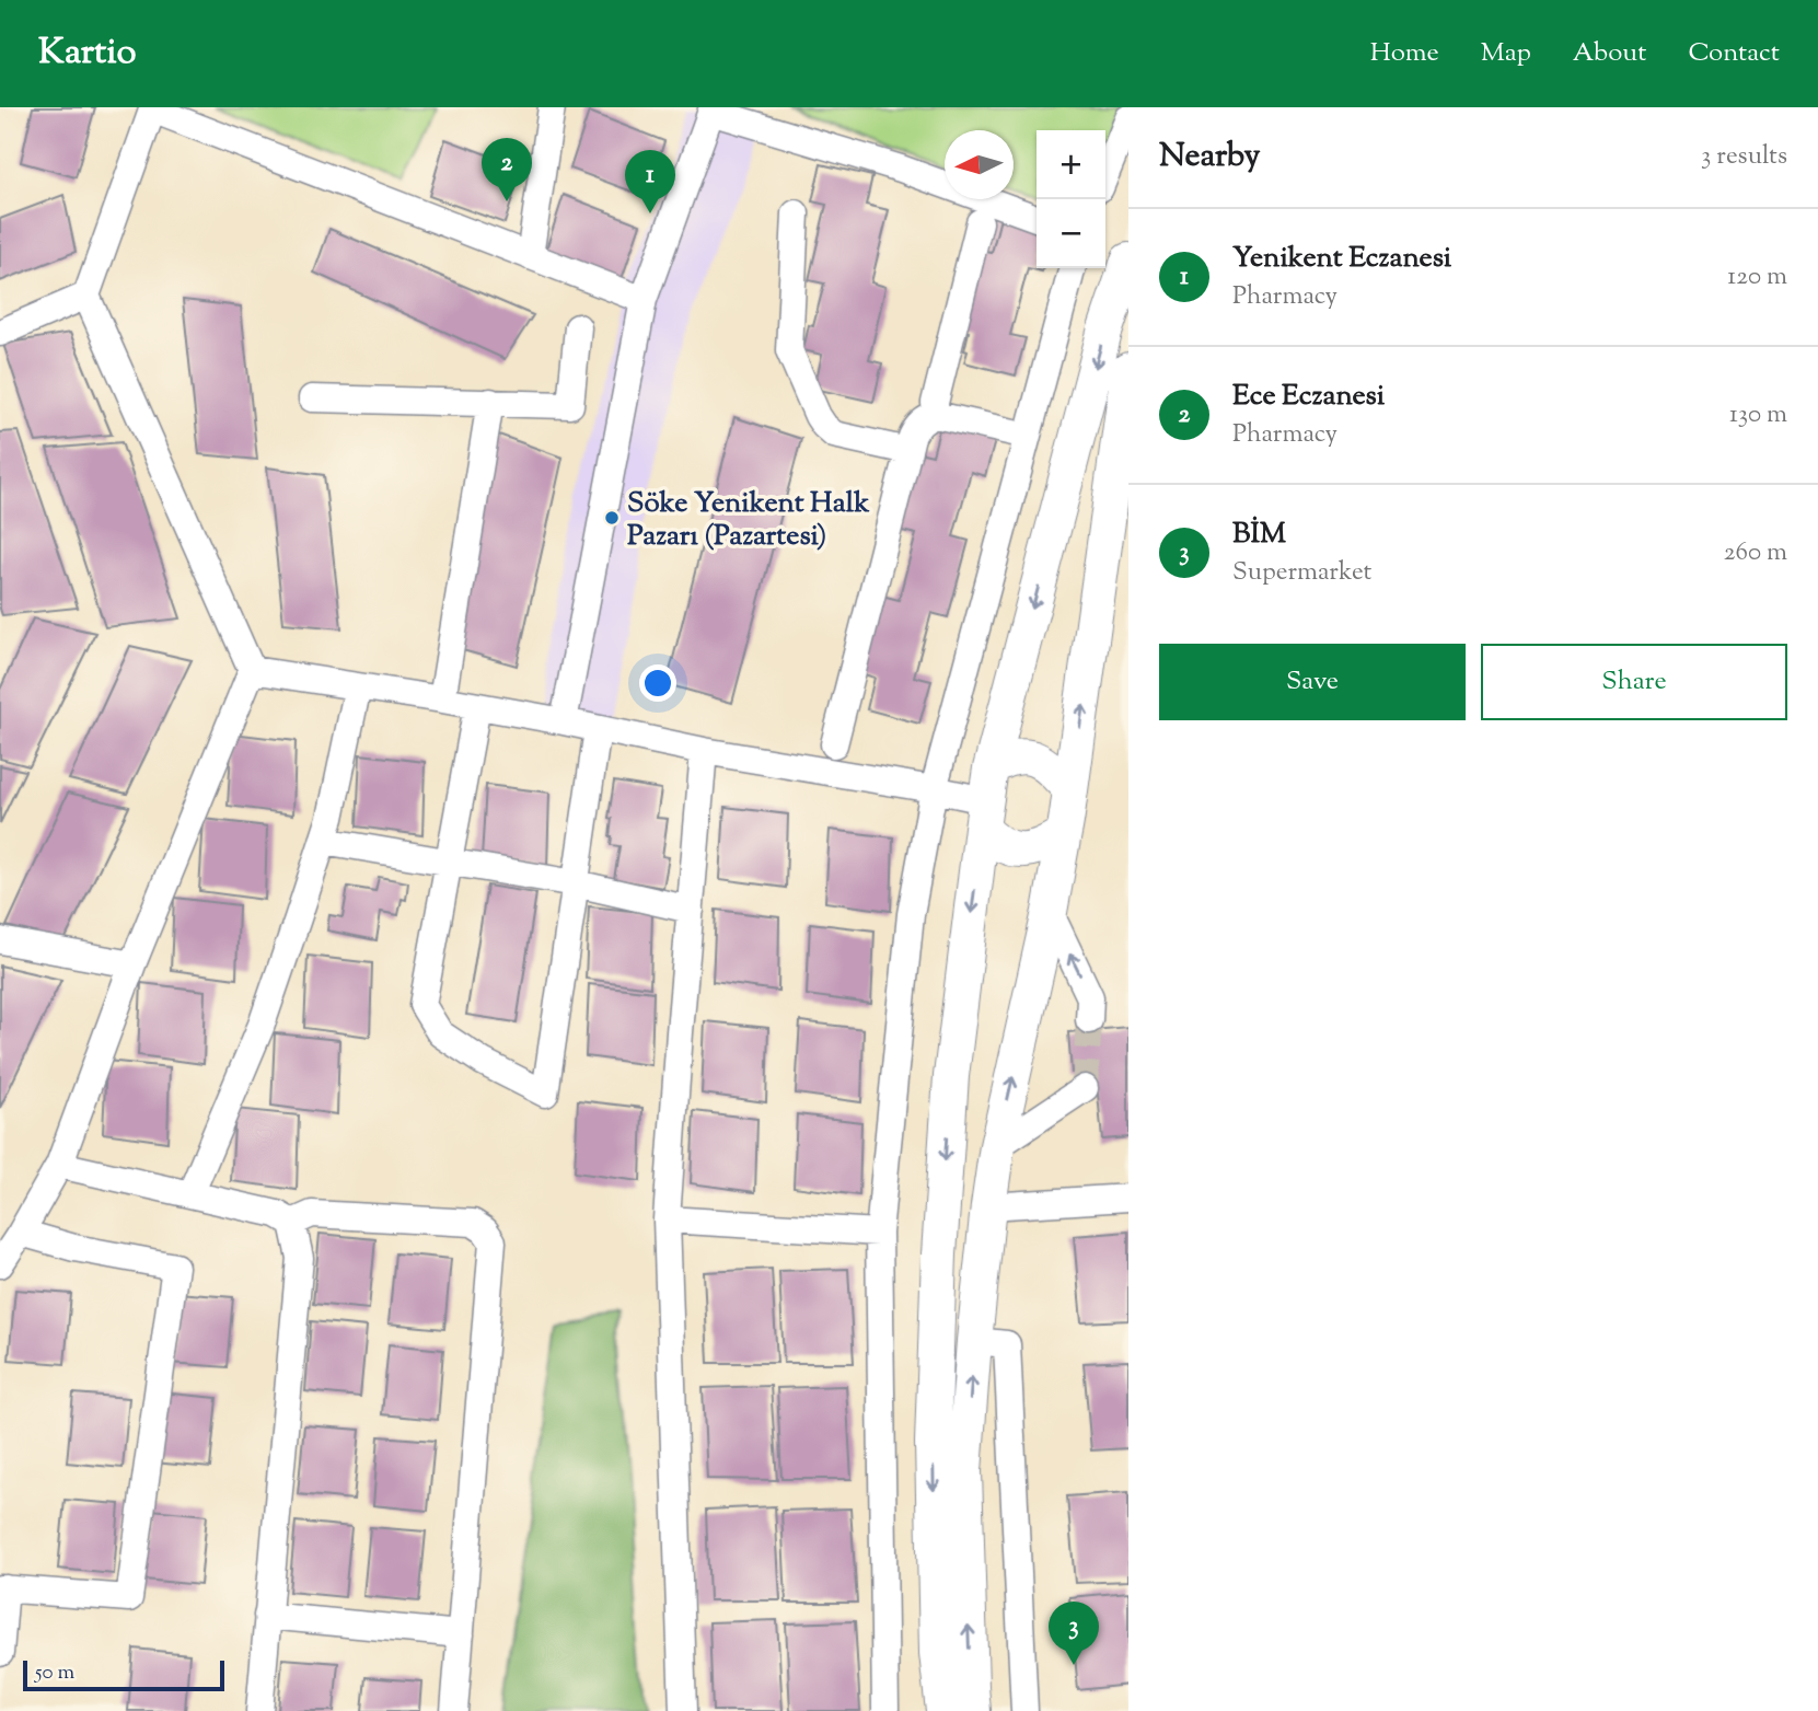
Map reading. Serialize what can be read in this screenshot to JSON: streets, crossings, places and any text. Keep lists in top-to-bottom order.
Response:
{
  "places": ["Söke Yenikent Halk Pazarı (Pazartesi)"],
  "scale_bar": "50 m",
  "north": "left",
  "page": {
    "header": "Kartio",
    "nav": [
      "Home",
      "Map",
      "About",
      "Contact"
    ],
    "heading": ["Nearby", "3 results"],
    "map_buttons": ["+", "−"],
    "pins": ["2", "1", "3"],
    "list": [
      {
        "mark": "1",
        "name": "Yenikent Eczanesi",
        "note": "Pharmacy",
        "value": "120 m"
      },
      {
        "mark": "2",
        "name": "Ece Eczanesi",
        "note": "Pharmacy",
        "value": "130 m"
      },
      {
        "mark": "3",
        "name": "BİM",
        "note": "Supermarket",
        "value": "260 m"
      }
    ],
    "buttons": ["Save", "Share"],
    "scale": "50 m"
  }
}
